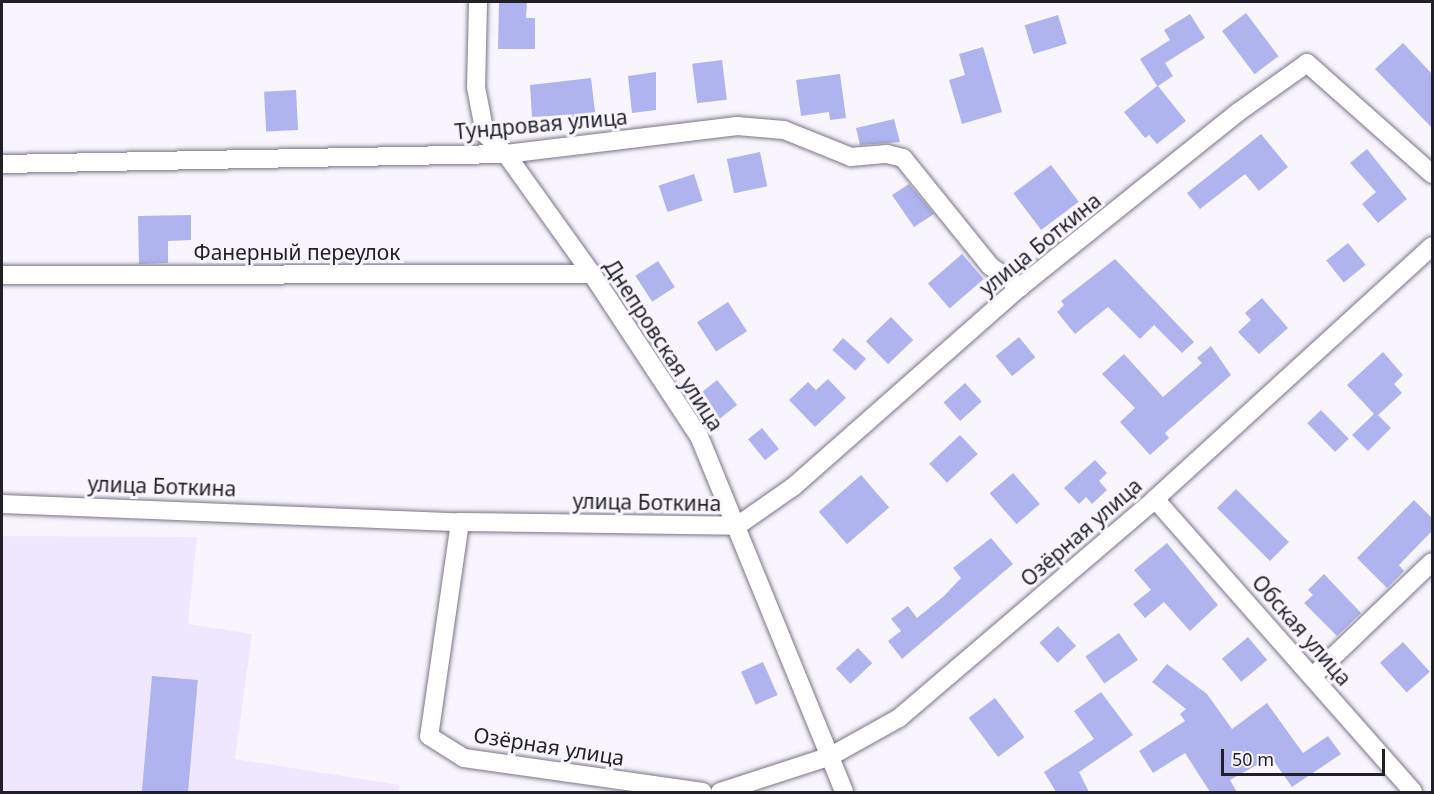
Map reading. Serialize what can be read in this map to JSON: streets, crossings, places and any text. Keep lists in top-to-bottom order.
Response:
{
  "streets": {
    "street": [
      "Тундровая улица",
      "улица Боткина",
      "Фанерный переулок",
      "Днепровская улица",
      "Озёрная улица",
      "Обская улица"
    ]
  },
  "crossings": [
    ["Тундровая улица", "улица Боткина"],
    ["Тундровая улица", "Днепровская улица"],
    ["улица Боткина", "Днепровская улица"],
    ["улица Боткина", "Озёрная улица"],
    ["Фанерный переулок", "Днепровская улица"],
    ["Днепровская улица", "Озёрная улица"],
    ["Озёрная улица", "Обская улица"]
  ],
  "scale_bar": "50 m"
}
